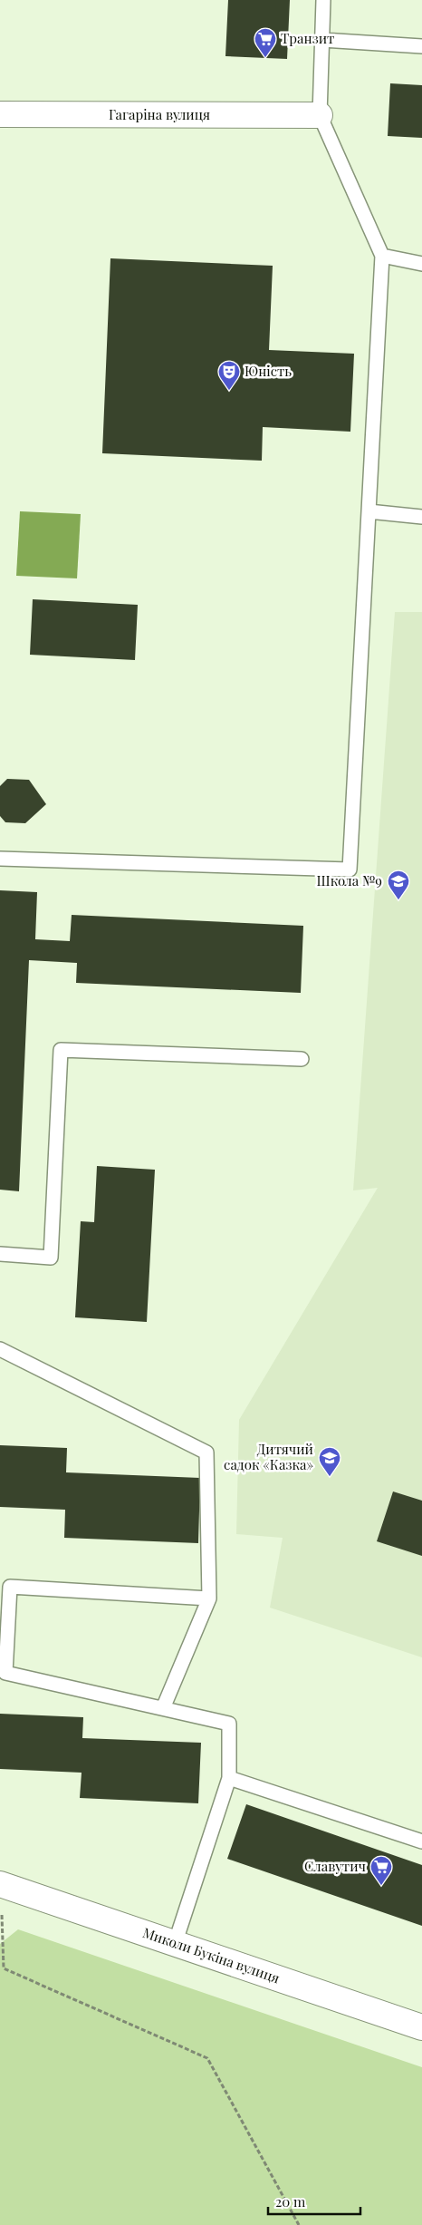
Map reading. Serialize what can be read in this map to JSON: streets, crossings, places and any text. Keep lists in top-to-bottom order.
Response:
{
  "streets": {
    "street": ["Гагаріна вулиця", "Миколи Букіна вулиця"]
  },
  "places": {
    "supermarket": ["Транзит", "Славутич"],
    "theatre": ["Юність"],
    "school or university": ["Школа №9", "Дитячий садок «Казка»"]
  },
  "scale_bar": "20 m"
}
